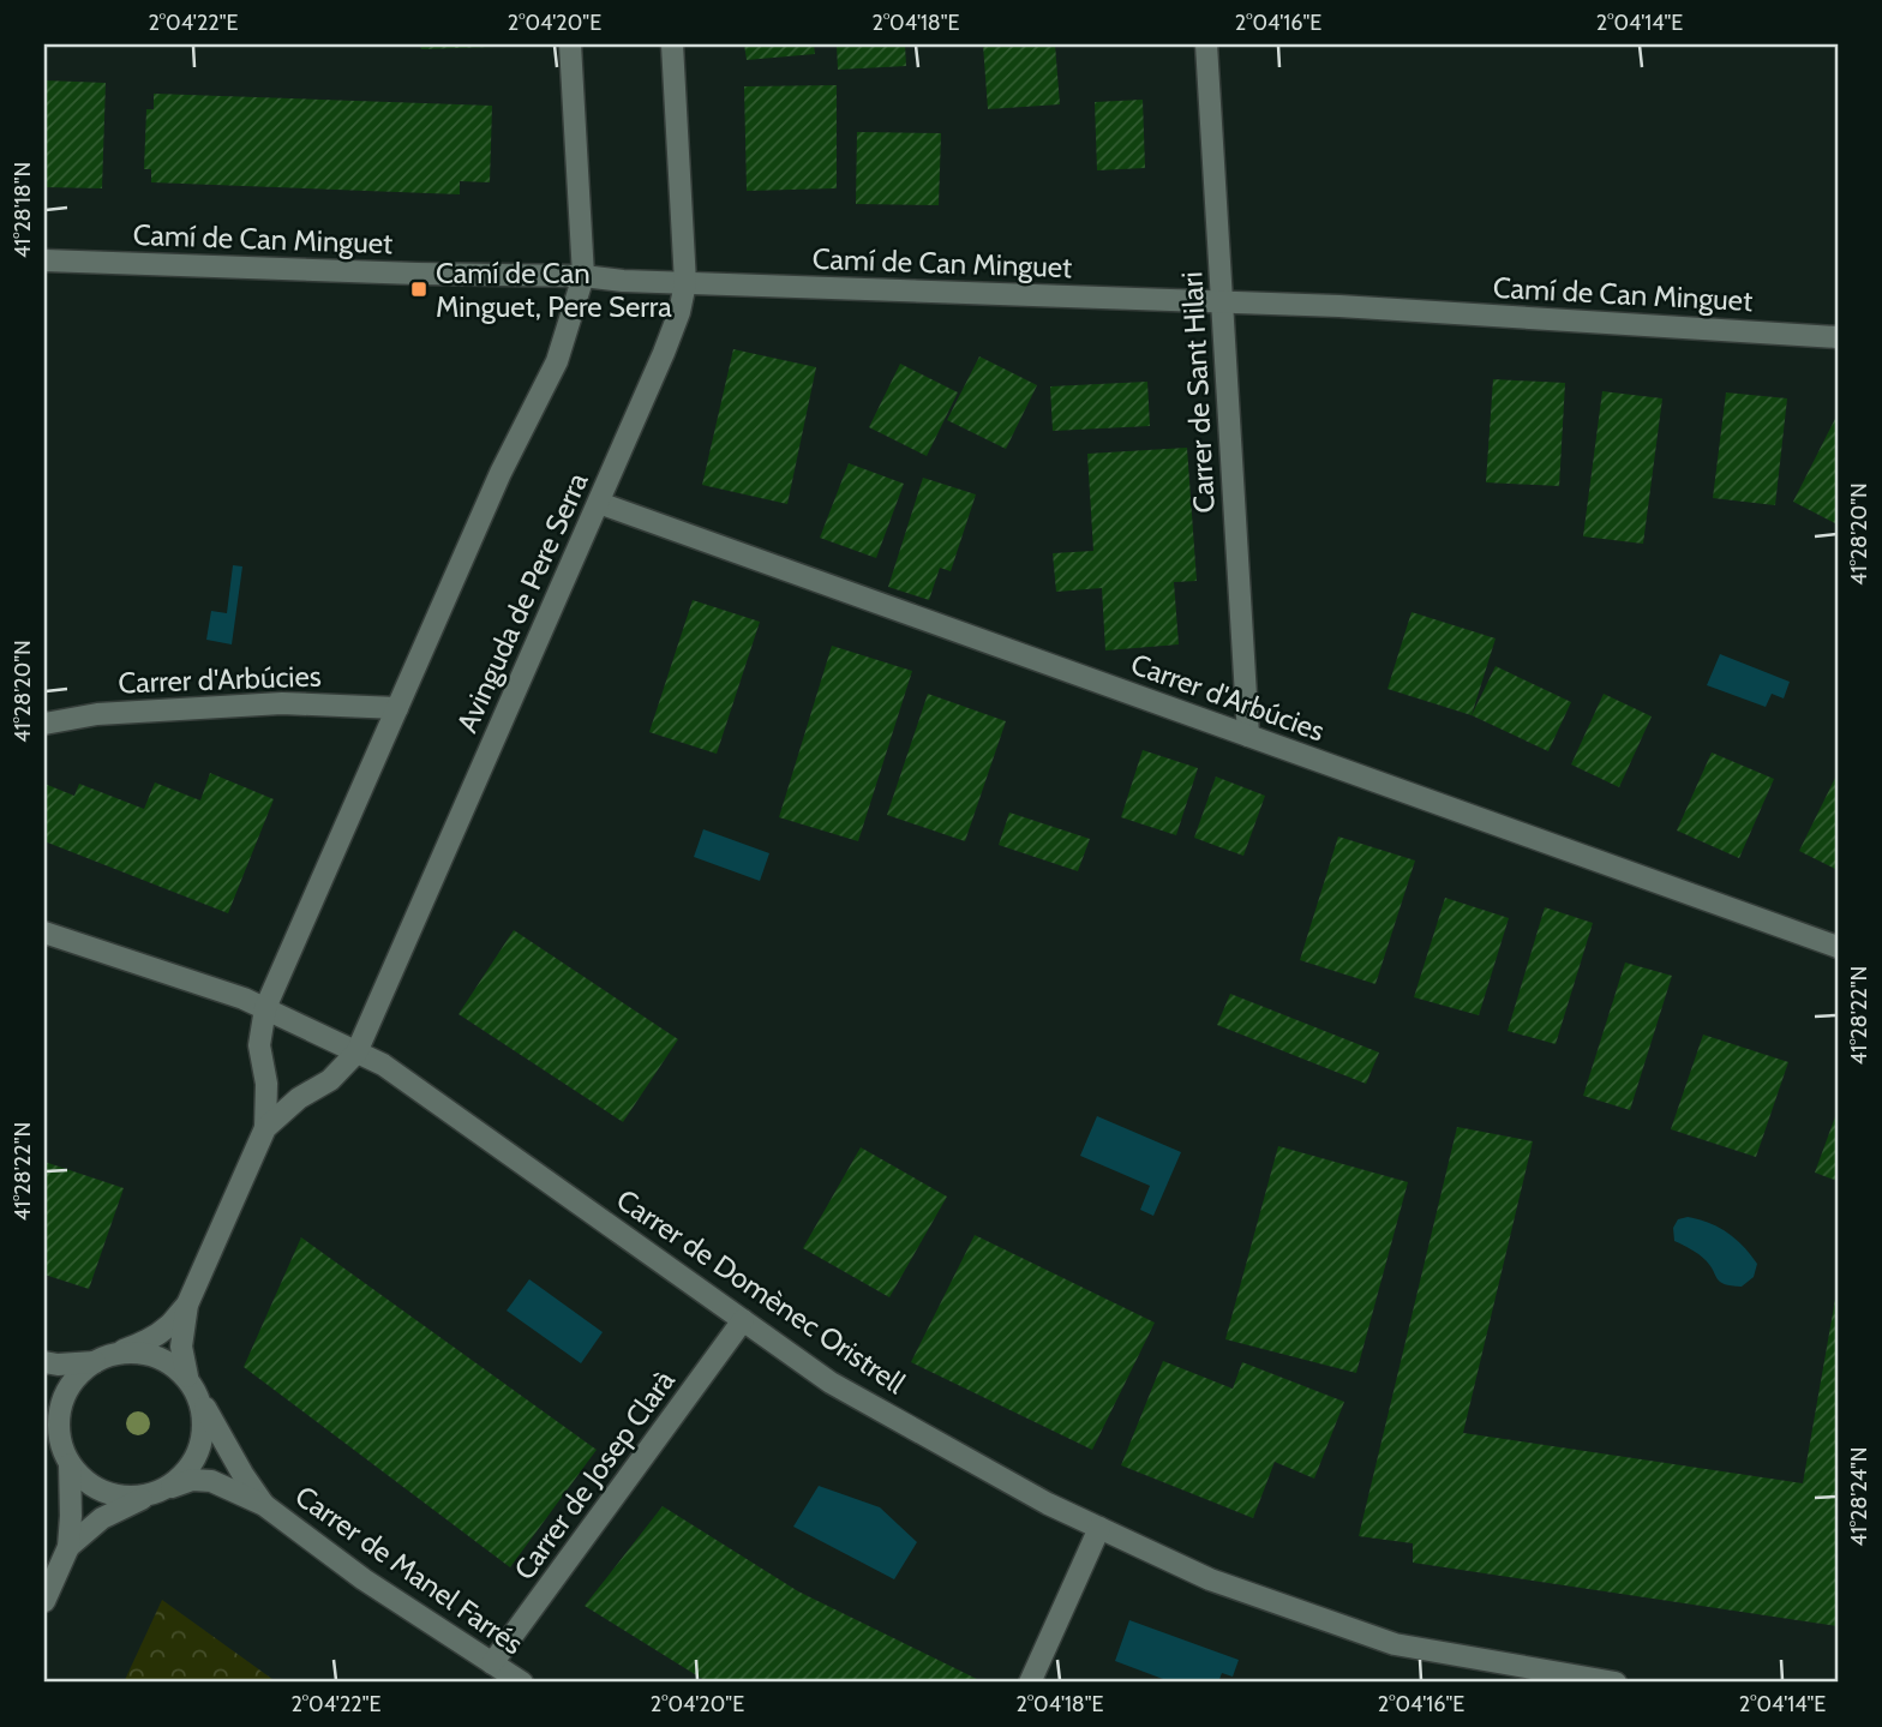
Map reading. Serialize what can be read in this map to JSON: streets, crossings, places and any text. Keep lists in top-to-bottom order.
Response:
{
  "streets": {
    "street": [
      "Camí de Can Minguet",
      "Carrer de Sant Hilari",
      "Avinguda de Pere Serra",
      "Carrer d'Arbúcies",
      "Carrer de Domènec Oristrell",
      "Carrer de Josep Clarà",
      "Carrer de Manel Farrés"
    ]
  },
  "crossings": [
    ["Camí de Can Minguet", "Carrer de Sant Hilari"],
    ["Camí de Can Minguet", "Avinguda de Pere Serra"],
    ["Carrer de Sant Hilari", "Carrer d'Arbúcies"],
    ["Avinguda de Pere Serra", "Carrer d'Arbúcies"],
    ["Avinguda de Pere Serra", "Carrer de Domènec Oristrell"],
    ["Avinguda de Pere Serra", "Carrer de Manel Farrés"],
    ["Carrer de Domènec Oristrell", "Carrer de Josep Clarà"],
    ["Carrer de Josep Clarà", "Carrer de Manel Farrés"]
  ],
  "places": {
    "transit": ["Camí de Can Minguet, Pere Serra"]
  },
  "coordinates": [
    "2°04'22\"E",
    "2°04'20\"E",
    "2°04'18\"E",
    "2°04'16\"E",
    "2°04'14\"E",
    "41°28'18\"N",
    "41°28'20\"N",
    "41°28'22\"N",
    "41°28'24\"N"
  ]
}
